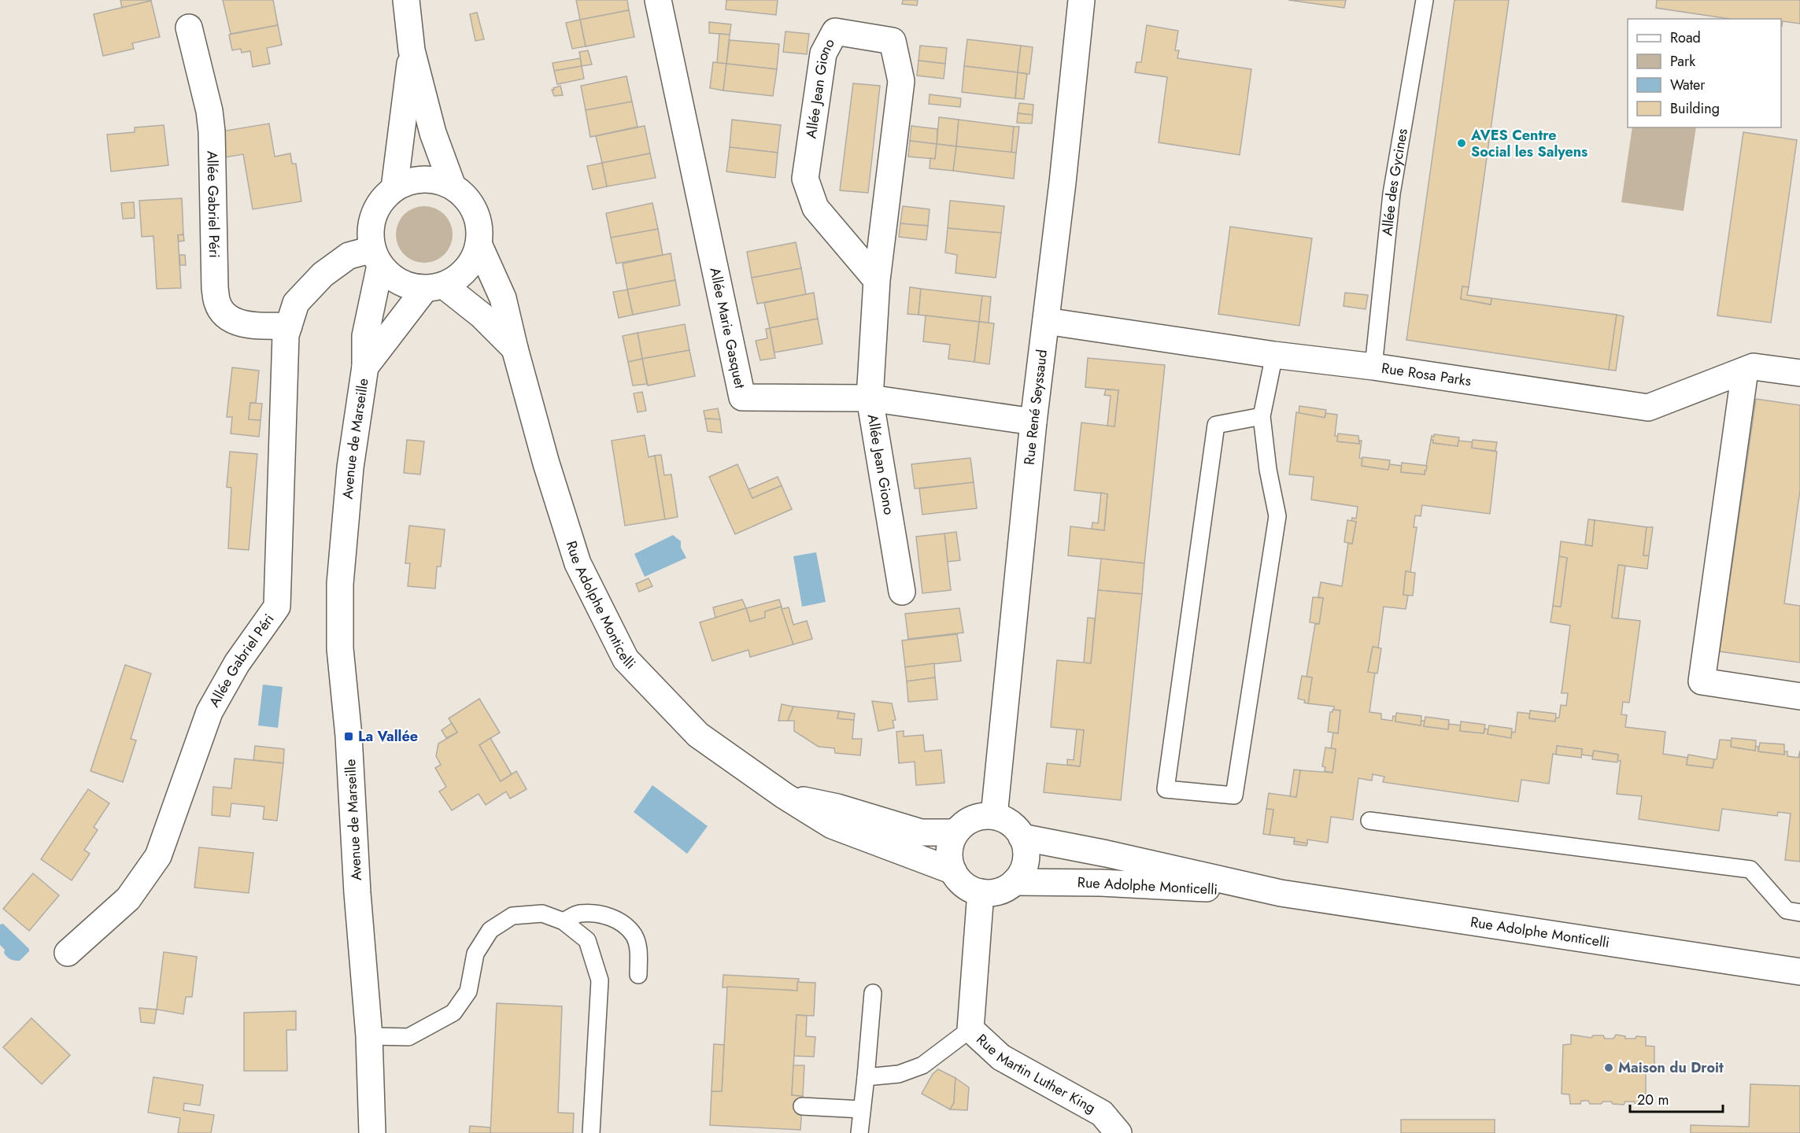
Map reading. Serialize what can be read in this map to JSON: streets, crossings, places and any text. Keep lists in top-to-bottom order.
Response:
{
  "streets": {
    "street": [
      "Allée Jean Giono",
      "Allée Gabriel Péri",
      "Allée Marie Gasquet",
      "Rue Rosa Parks",
      "Rue René Seyssaud",
      "Avenue de Marseille",
      "Rue Adolphe Monticelli",
      "Rue Martin Luther King"
    ],
    "lane": ["Allée des Gycines"]
  },
  "crossings": [
    ["Allée Jean Giono", "Allée Marie Gasquet"],
    ["Allée des Gycines", "Rue Rosa Parks"],
    ["Allée Gabriel Péri", "Avenue de Marseille"],
    ["Allée Gabriel Péri", "Rue Adolphe Monticelli"],
    ["Allée Marie Gasquet", "Rue René Seyssaud"],
    ["Rue Rosa Parks", "Rue René Seyssaud"],
    ["Rue René Seyssaud", "Rue Adolphe Monticelli"],
    ["Rue René Seyssaud", "Rue Martin Luther King"],
    ["Avenue de Marseille", "Rue Adolphe Monticelli"],
    ["Rue Adolphe Monticelli", "Rue Martin Luther King"]
  ],
  "places": {
    "other": ["AVES Centre Social les Salyens", "Maison du Droit"],
    "transit": ["La Vallée"]
  },
  "legend": [
    "Road",
    "Park",
    "Water",
    "Building"
  ],
  "scale_bar": "20 m"
}
